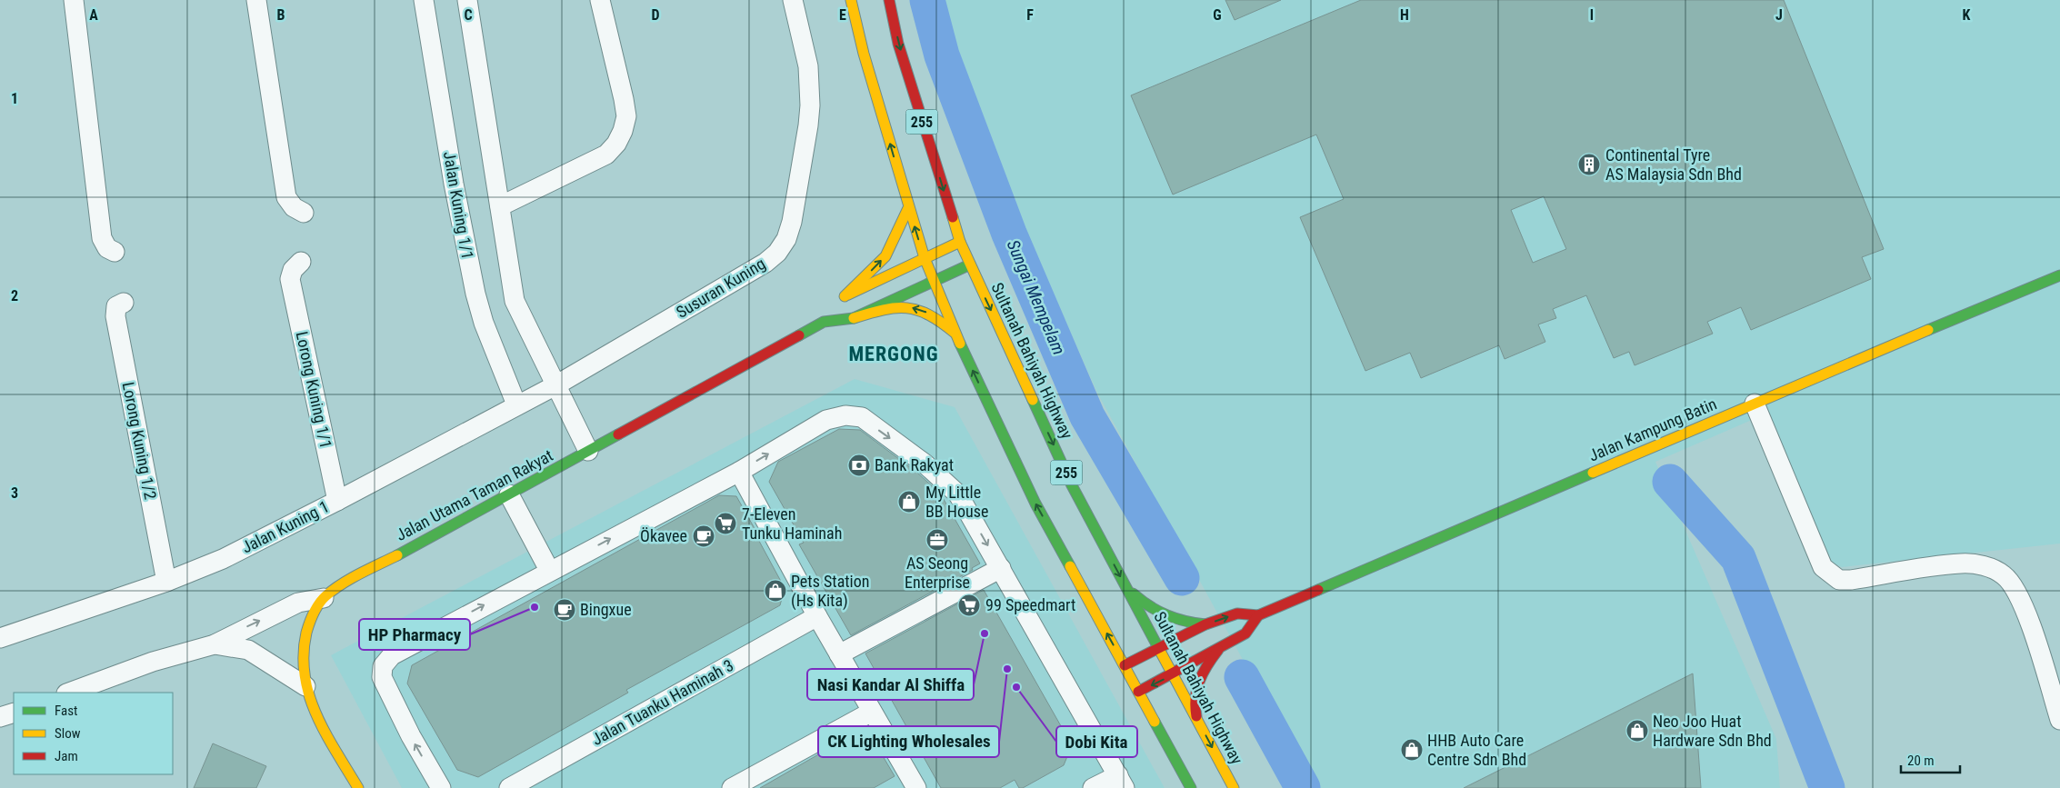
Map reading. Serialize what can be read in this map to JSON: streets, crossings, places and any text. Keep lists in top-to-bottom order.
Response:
{
  "streets": {
    "street": [
      "255",
      "Jalan Kuning 1/1",
      "Susuran Kuning",
      "Sultanah Bahiyah Highway",
      "Lorong Kuning 1/1",
      "Jalan Kampung Batin",
      "Lorong Kuning 1/2",
      "Jalan Utama Taman Rakyat",
      "Jalan Kuning 1",
      "Jalan Tuanku Haminah 3"
    ]
  },
  "crossings": [
    ["255", "Jalan Kampung Batin"],
    ["255", "Jalan Utama Taman Rakyat"],
    ["Jalan Kuning 1/1", "Jalan Kuning 1"],
    ["Susuran Kuning", "Jalan Kuning 1"],
    ["Sultanah Bahiyah Highway", "Jalan Kampung Batin"],
    ["Sultanah Bahiyah Highway", "Jalan Utama Taman Rakyat"],
    ["Lorong Kuning 1/1", "Jalan Kuning 1"],
    ["Lorong Kuning 1/2", "Jalan Kuning 1"]
  ],
  "districts": ["MERGONG"],
  "water": ["Sungai Mempelam"],
  "places": {
    "building": ["Continental Tyre AS Malaysia Sdn Bhd"],
    "bank": ["Bank Rakyat"],
    "shop": [
      "My Little BB House",
      "Pets Station (Hs Kita)",
      "Neo Joo Huat Hardware Sdn Bhd",
      "HHB Auto Care Centre Sdn Bhd"
    ],
    "supermarket": ["7-Eleven Tunku Haminah", "99 Speedmart"],
    "cafe": ["Ökavee", "Bingxue"],
    "office": ["AS Seong Enterprise"],
    "other": [
      "HP Pharmacy",
      "Nasi Kandar Al Shiffa",
      "CK Lighting Wholesales",
      "Dobi Kita"
    ]
  },
  "legend": ["Fast", "Slow", "Jam"],
  "scale_bar": "20 m",
  "grid": {
    "columns": [
      "A",
      "B",
      "C",
      "D",
      "E",
      "F",
      "G",
      "H",
      "I",
      "J",
      "K"
    ],
    "rows": ["1", "2", "3"]
  }
}
